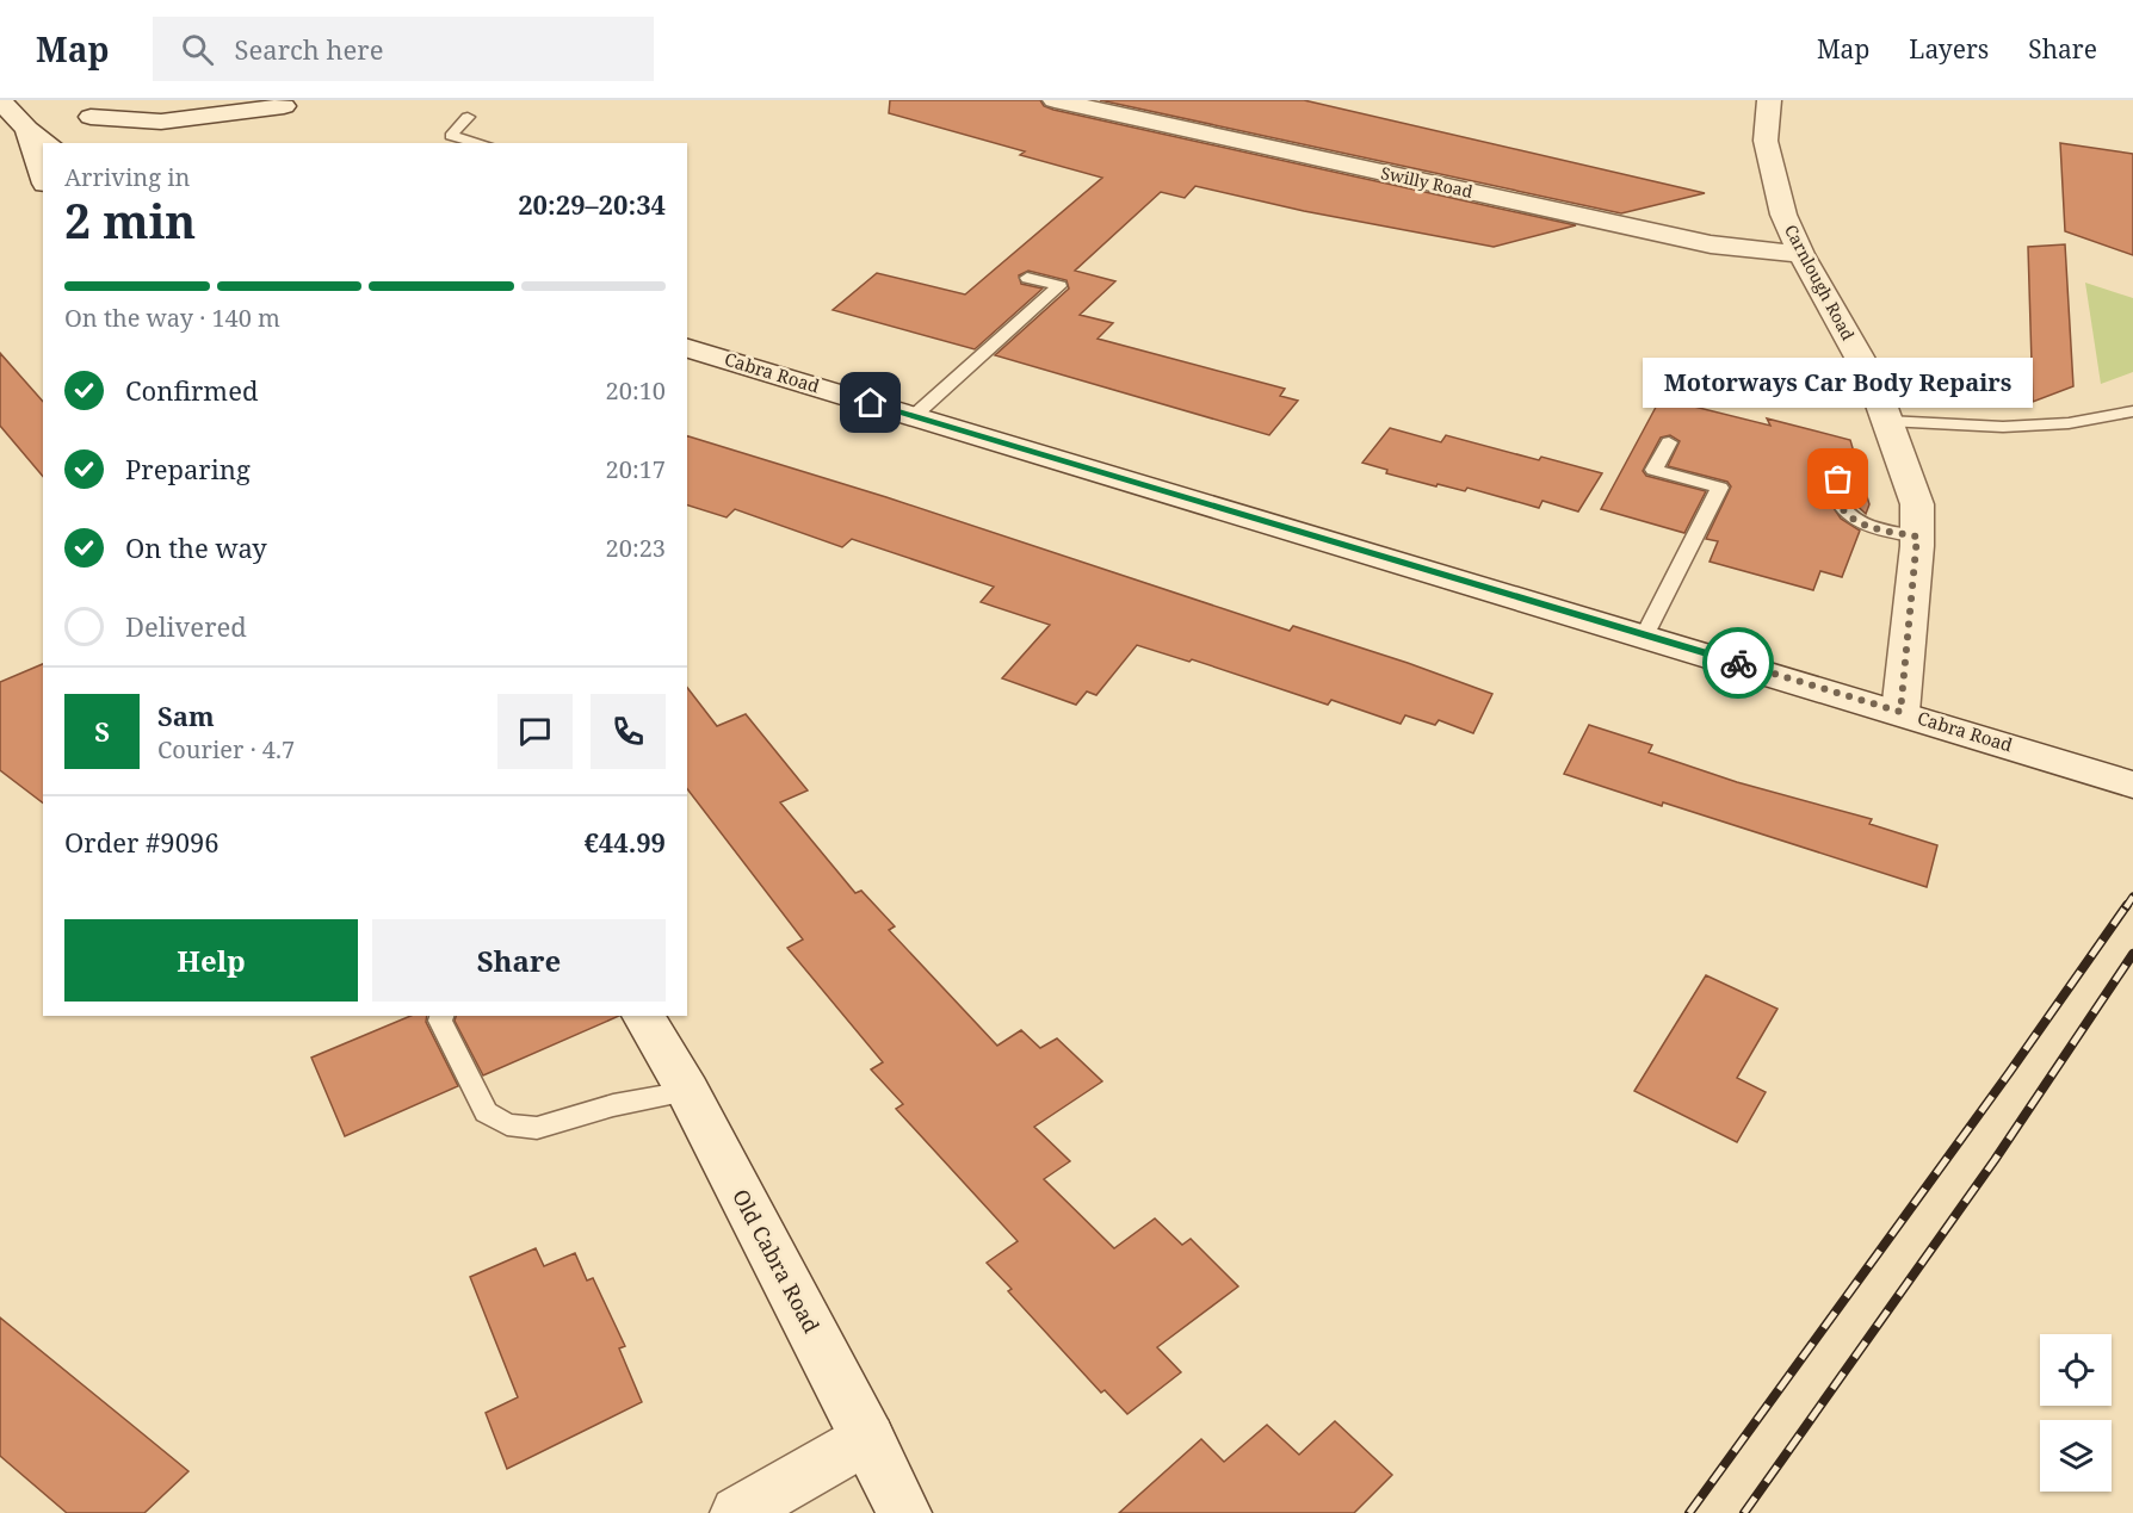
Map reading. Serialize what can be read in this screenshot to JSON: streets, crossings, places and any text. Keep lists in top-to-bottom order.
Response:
{
  "streets": {
    "main road": [
      "Swilly Road",
      "Carnlough Road",
      "Cabra Road",
      "Old Cabra Road"
    ]
  },
  "crossings": [
    ["Swilly Road", "Carnlough Road"],
    ["Carnlough Road", "Cabra Road"]
  ],
  "places": ["Motorways Car Body Repairs"],
  "page": {
    "header": "Map",
    "search": "Search here",
    "nav": ["Map", "Layers", "Share"],
    "heading": ["2 min", "Arriving in", "20:29–20:34"],
    "panel": [
      "Sam",
      "Courier · 4.7",
      "Order #9096",
      "€44.99"
    ],
    "bar": "On the way · 140 m",
    "list": [
      ["Confirmed", "20:10"],
      ["Preparing", "20:17"],
      ["On the way", "20:23"],
      "Delivered"
    ],
    "bubble": "Motorways Car Body Repairs",
    "round": "S",
    "buttons": ["Help", "Share"]
  }
}
